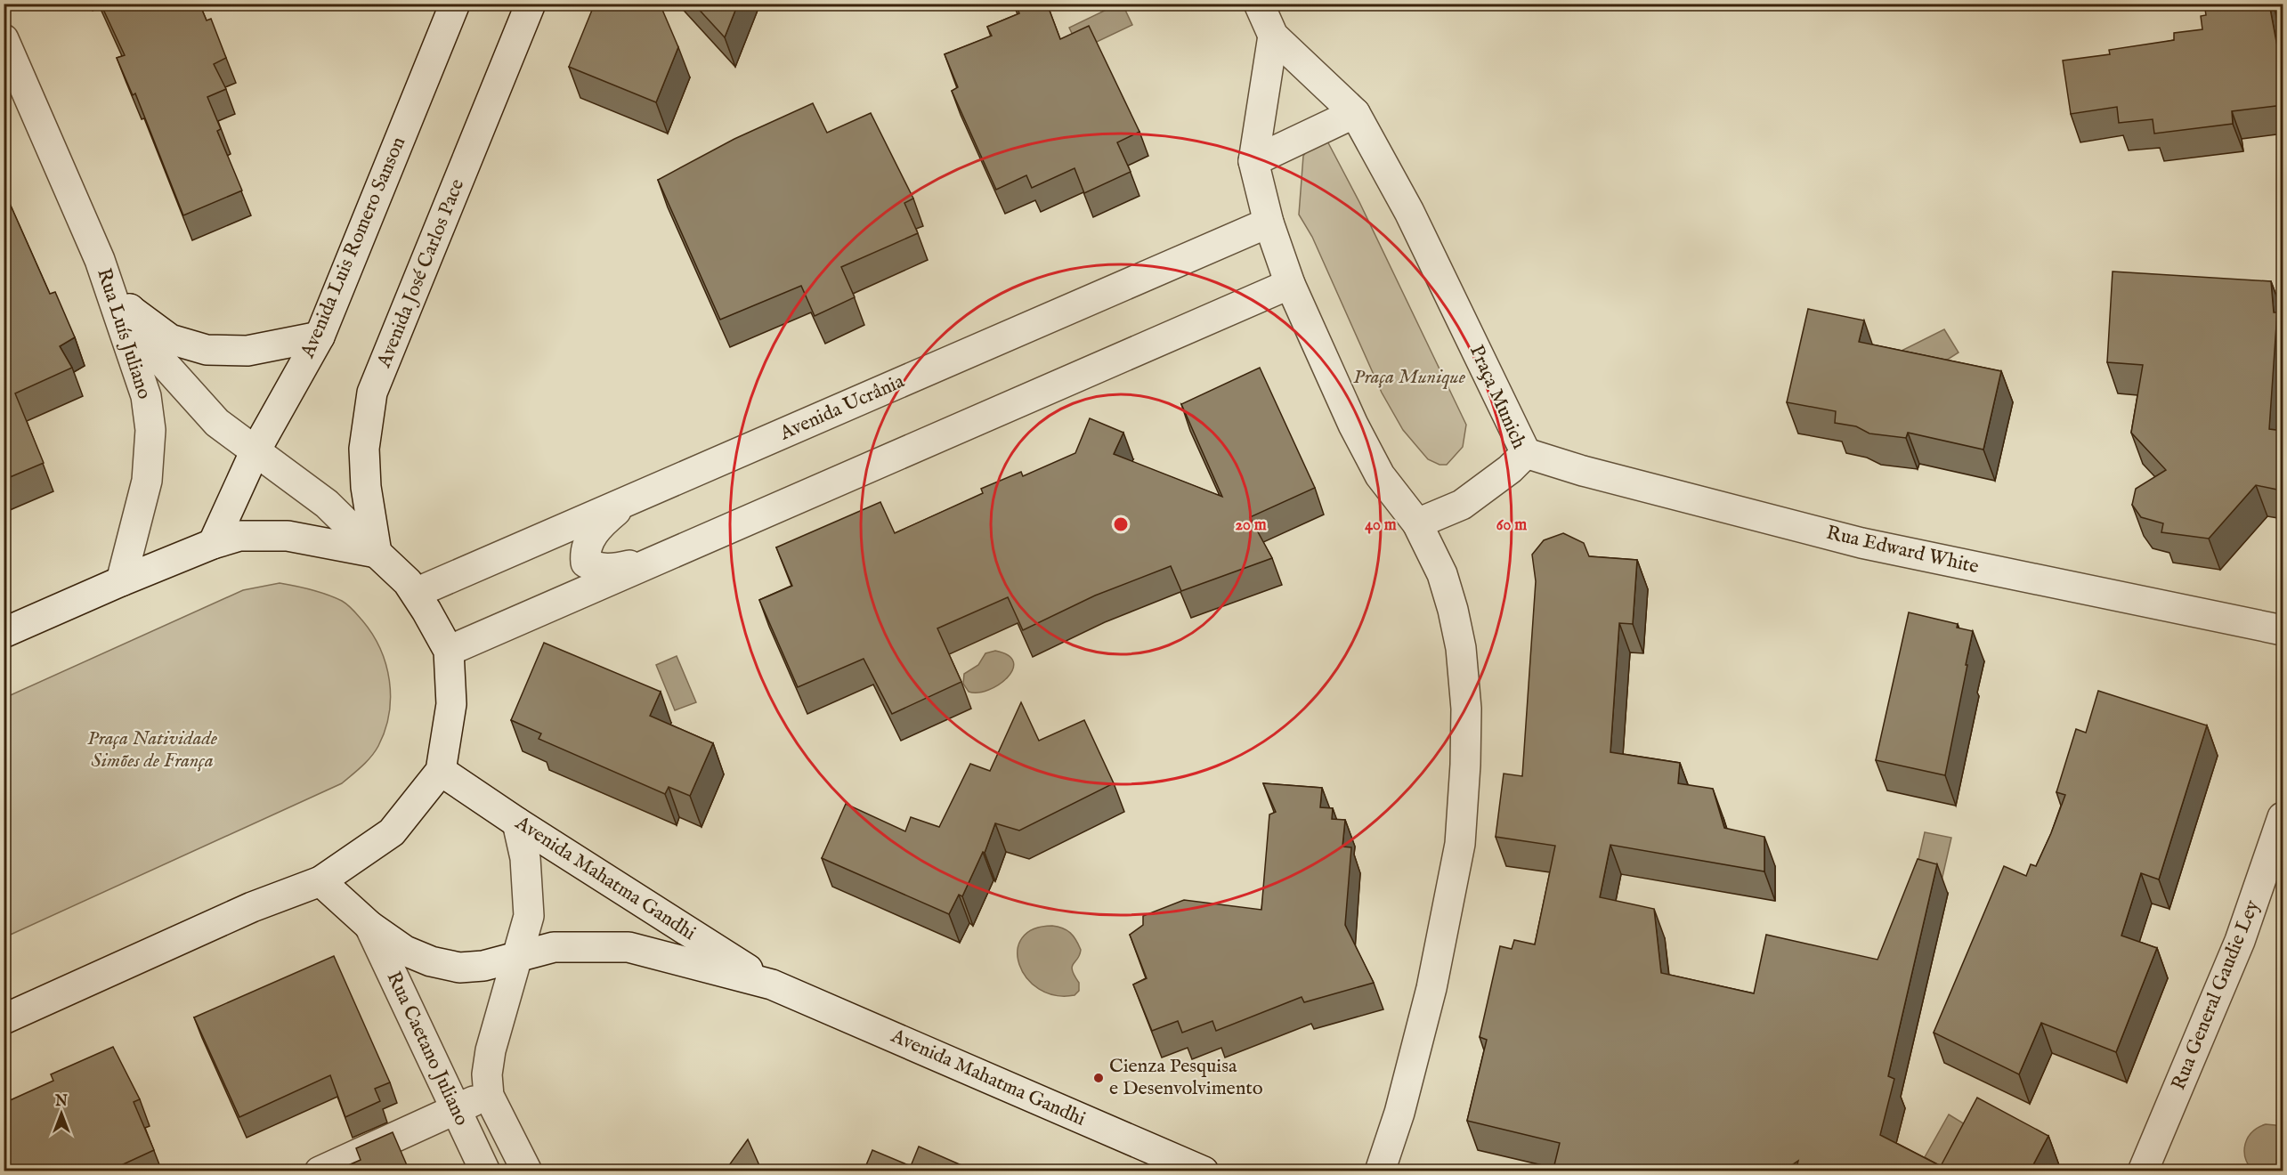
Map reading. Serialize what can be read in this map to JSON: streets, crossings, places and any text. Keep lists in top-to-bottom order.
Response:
{
  "streets": {
    "street": [
      "Avenida Luis Romero Sanson",
      "Avenida José Carlos Pace",
      "Rua Luís Juliano",
      "Praça Munich",
      "Avenida Ucrânia",
      "Rua Edward White",
      "Avenida Mahatma Gandhi",
      "Rua General Gaudie Ley",
      "Rua Caetano Juliano"
    ]
  },
  "crossings": [
    ["Avenida Luis Romero Sanson", "Rua Luís Juliano"],
    ["Avenida José Carlos Pace", "Rua Luís Juliano"],
    ["Praça Munich", "Rua Edward White"],
    ["Avenida Mahatma Gandhi", "Rua Caetano Juliano"]
  ],
  "parks": ["Praça Munique", "Praça Natividade Simões de França"],
  "places": ["Cienza Pesquisa e Desenvolvimento"],
  "north": "top",
  "rings": ["20 m", "40 m", "60 m"]
}
